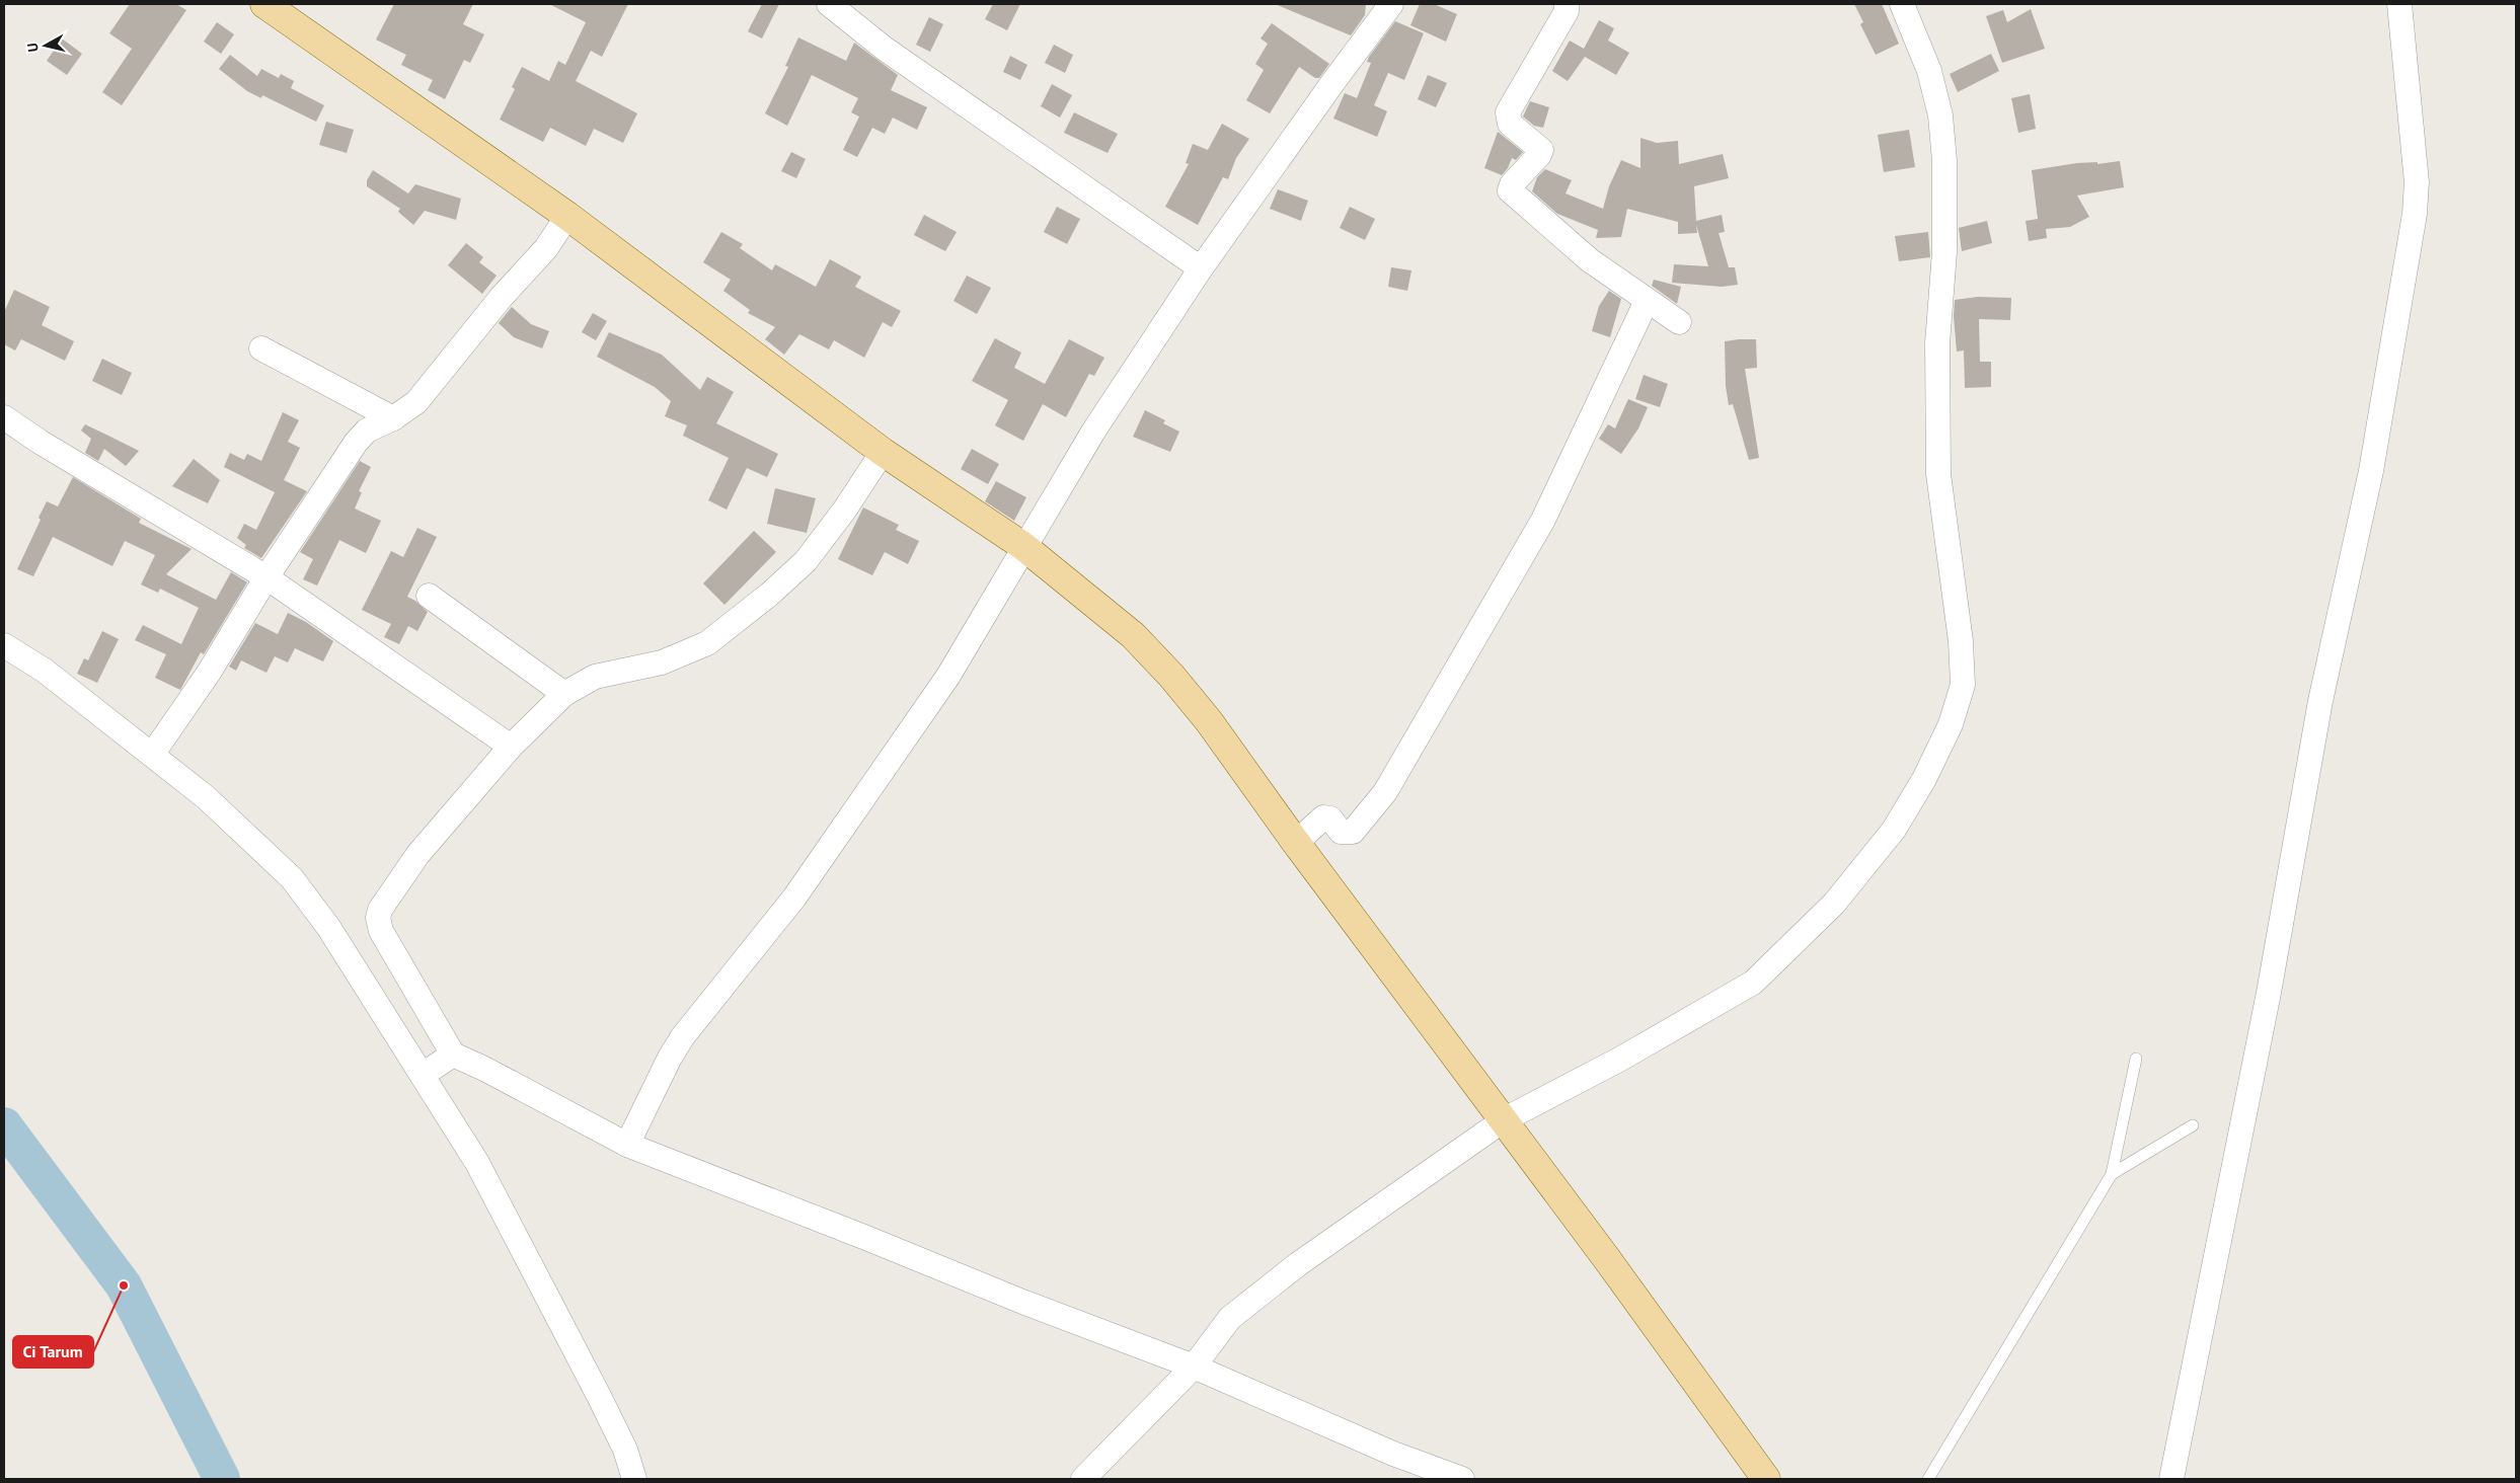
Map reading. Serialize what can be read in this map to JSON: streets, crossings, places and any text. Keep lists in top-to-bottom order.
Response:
{
  "places": ["Ci Tarum"],
  "north": "left"
}
